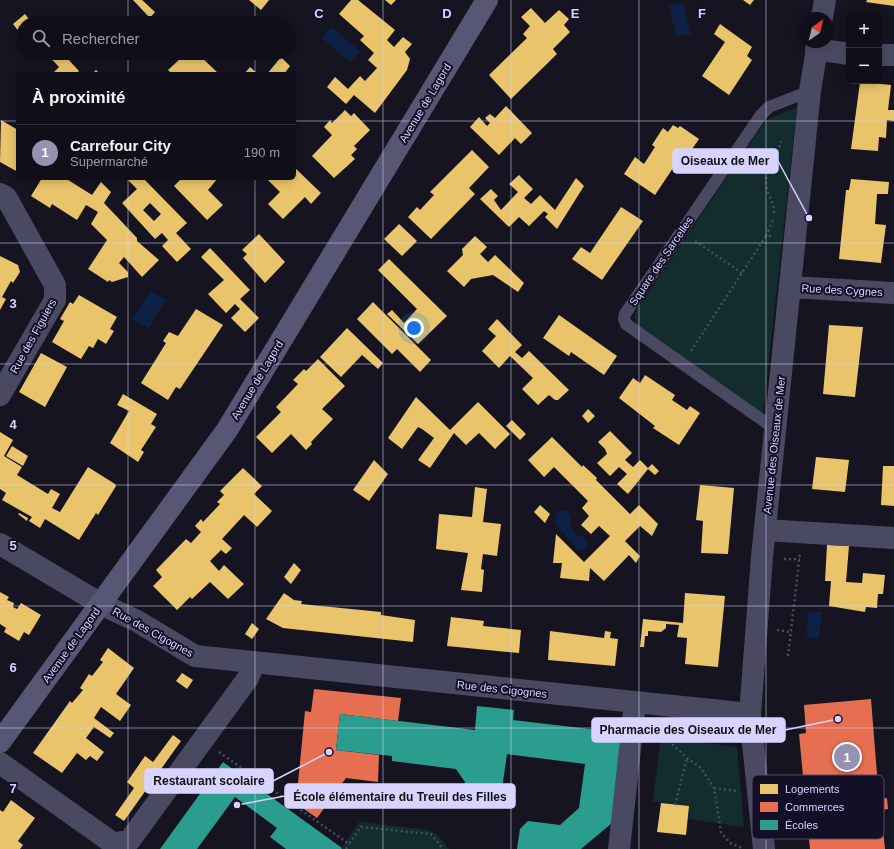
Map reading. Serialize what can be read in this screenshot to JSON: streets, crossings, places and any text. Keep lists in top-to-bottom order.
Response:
{
  "streets": {
    "street": [
      "Avenue de Lagord",
      "Rue des Cygnes",
      "Rue des Figuiers",
      "Avenue des Oiseaux de Mer",
      "Rue des Cigognes"
    ],
    "lane": ["Square des Sarcelles"]
  },
  "crossings": [
    ["Avenue de Lagord", "Rue des Cigognes"],
    ["Square des Sarcelles", "Avenue des Oiseaux de Mer"],
    ["Rue des Cygnes", "Avenue des Oiseaux de Mer"],
    ["Avenue des Oiseaux de Mer", "Rue des Cigognes"]
  ],
  "places": [
    "Oiseaux de Mer",
    "Pharmacie des Oiseaux de Mer",
    "Restaurant scolaire",
    "École élémentaire du Treuil des Filles"
  ],
  "legend": ["Logements", "Commerces", "Écoles"],
  "north": "top right",
  "page": {
    "map_buttons": ["+", "−"],
    "search": "Rechercher",
    "heading": "À proximité",
    "list": [
      {
        "mark": "1",
        "name": "Carrefour City",
        "note": "Supermarché",
        "value": "190 m"
      }
    ],
    "pins": "1"
  },
  "grid": {
    "columns": [
      "C",
      "D",
      "E",
      "F"
    ],
    "rows": [
      "3",
      "4",
      "5",
      "6",
      "7"
    ]
  }
}
